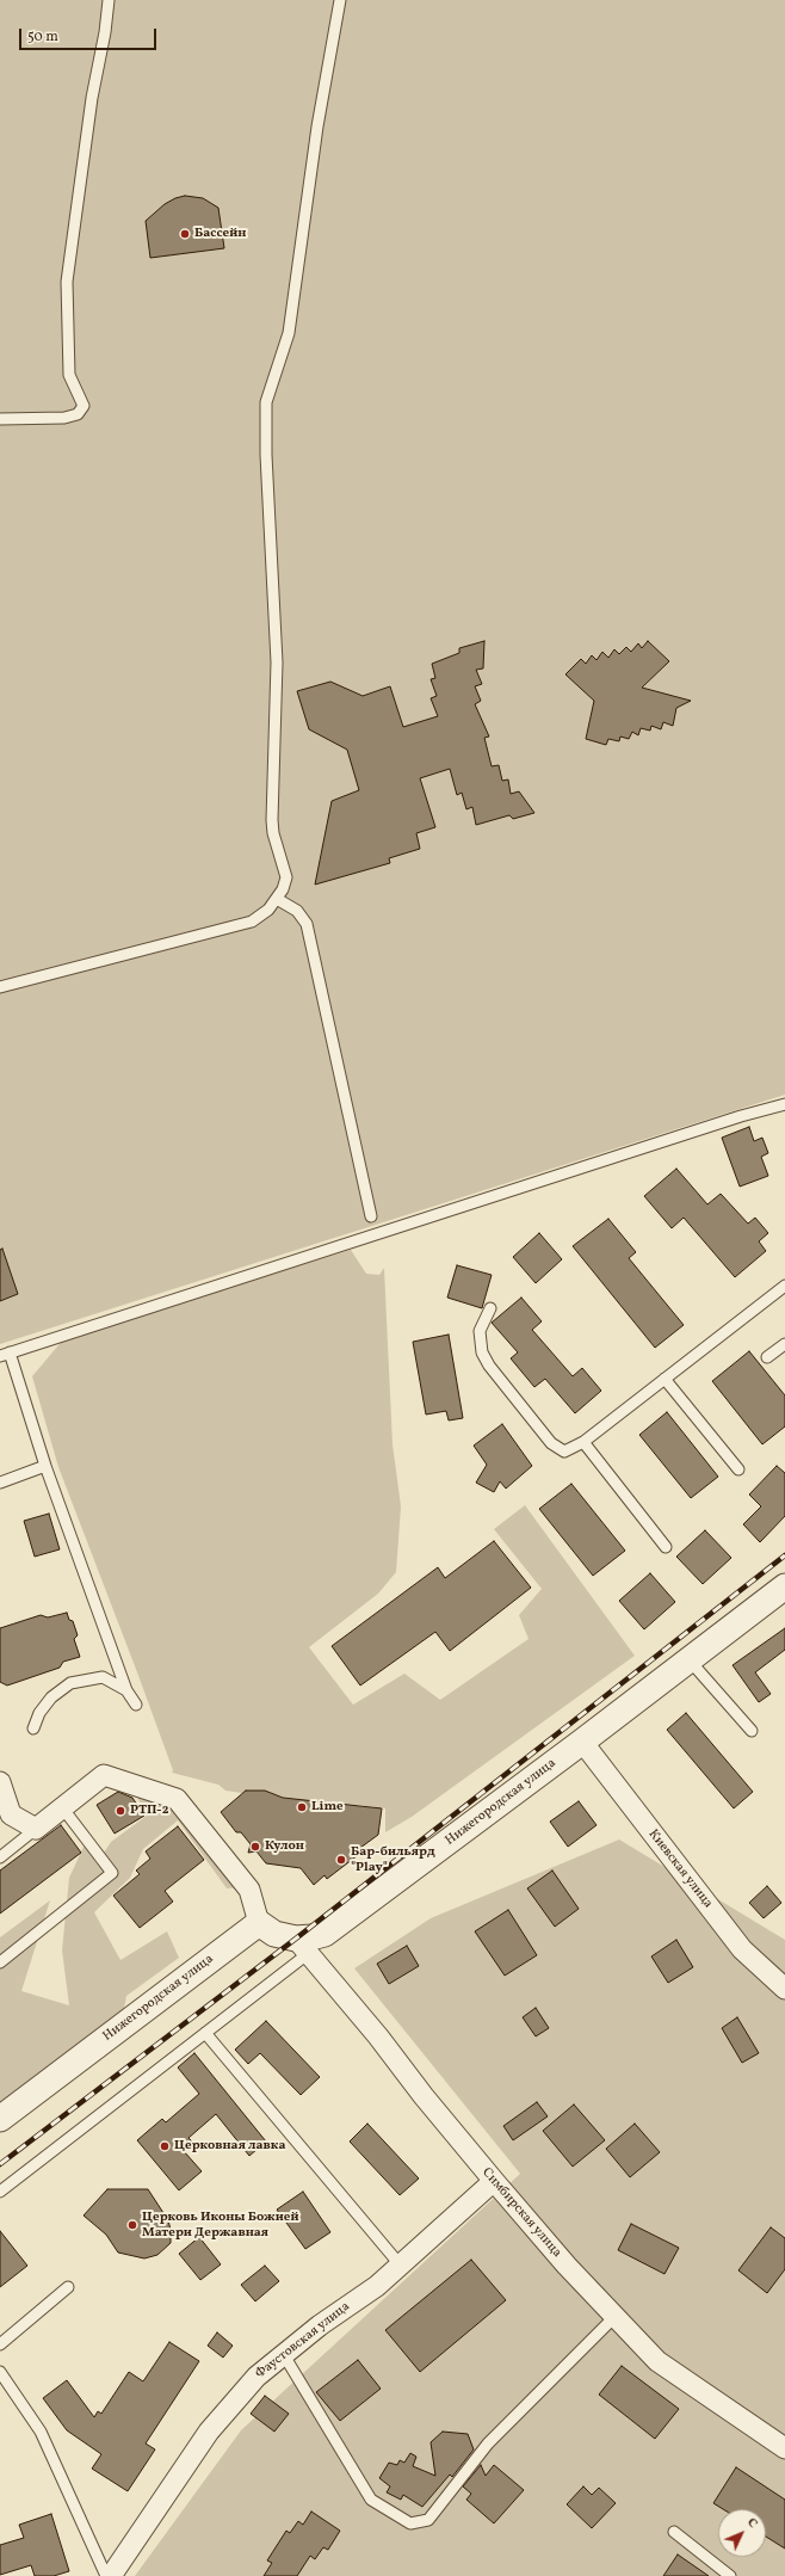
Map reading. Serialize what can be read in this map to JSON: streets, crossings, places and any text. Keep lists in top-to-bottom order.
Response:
{
  "streets": {
    "street": [
      "Нижегородская улица",
      "Киевская улица",
      "Симбирская улица",
      "Фаустовская улица"
    ]
  },
  "crossings": [
    ["Нижегородская улица", "Киевская улица"],
    ["Нижегородская улица", "Симбирская улица"],
    ["Симбирская улица", "Фаустовская улица"]
  ],
  "places": [
    "Бассейн",
    "Lime",
    "РТП-2",
    "Кулон",
    "Бар-бильярд \"Play\"",
    "Церковная лавка",
    "Церковь Иконы Божией Матери Державная"
  ],
  "scale_bar": "50 m",
  "north": "top right"
}
